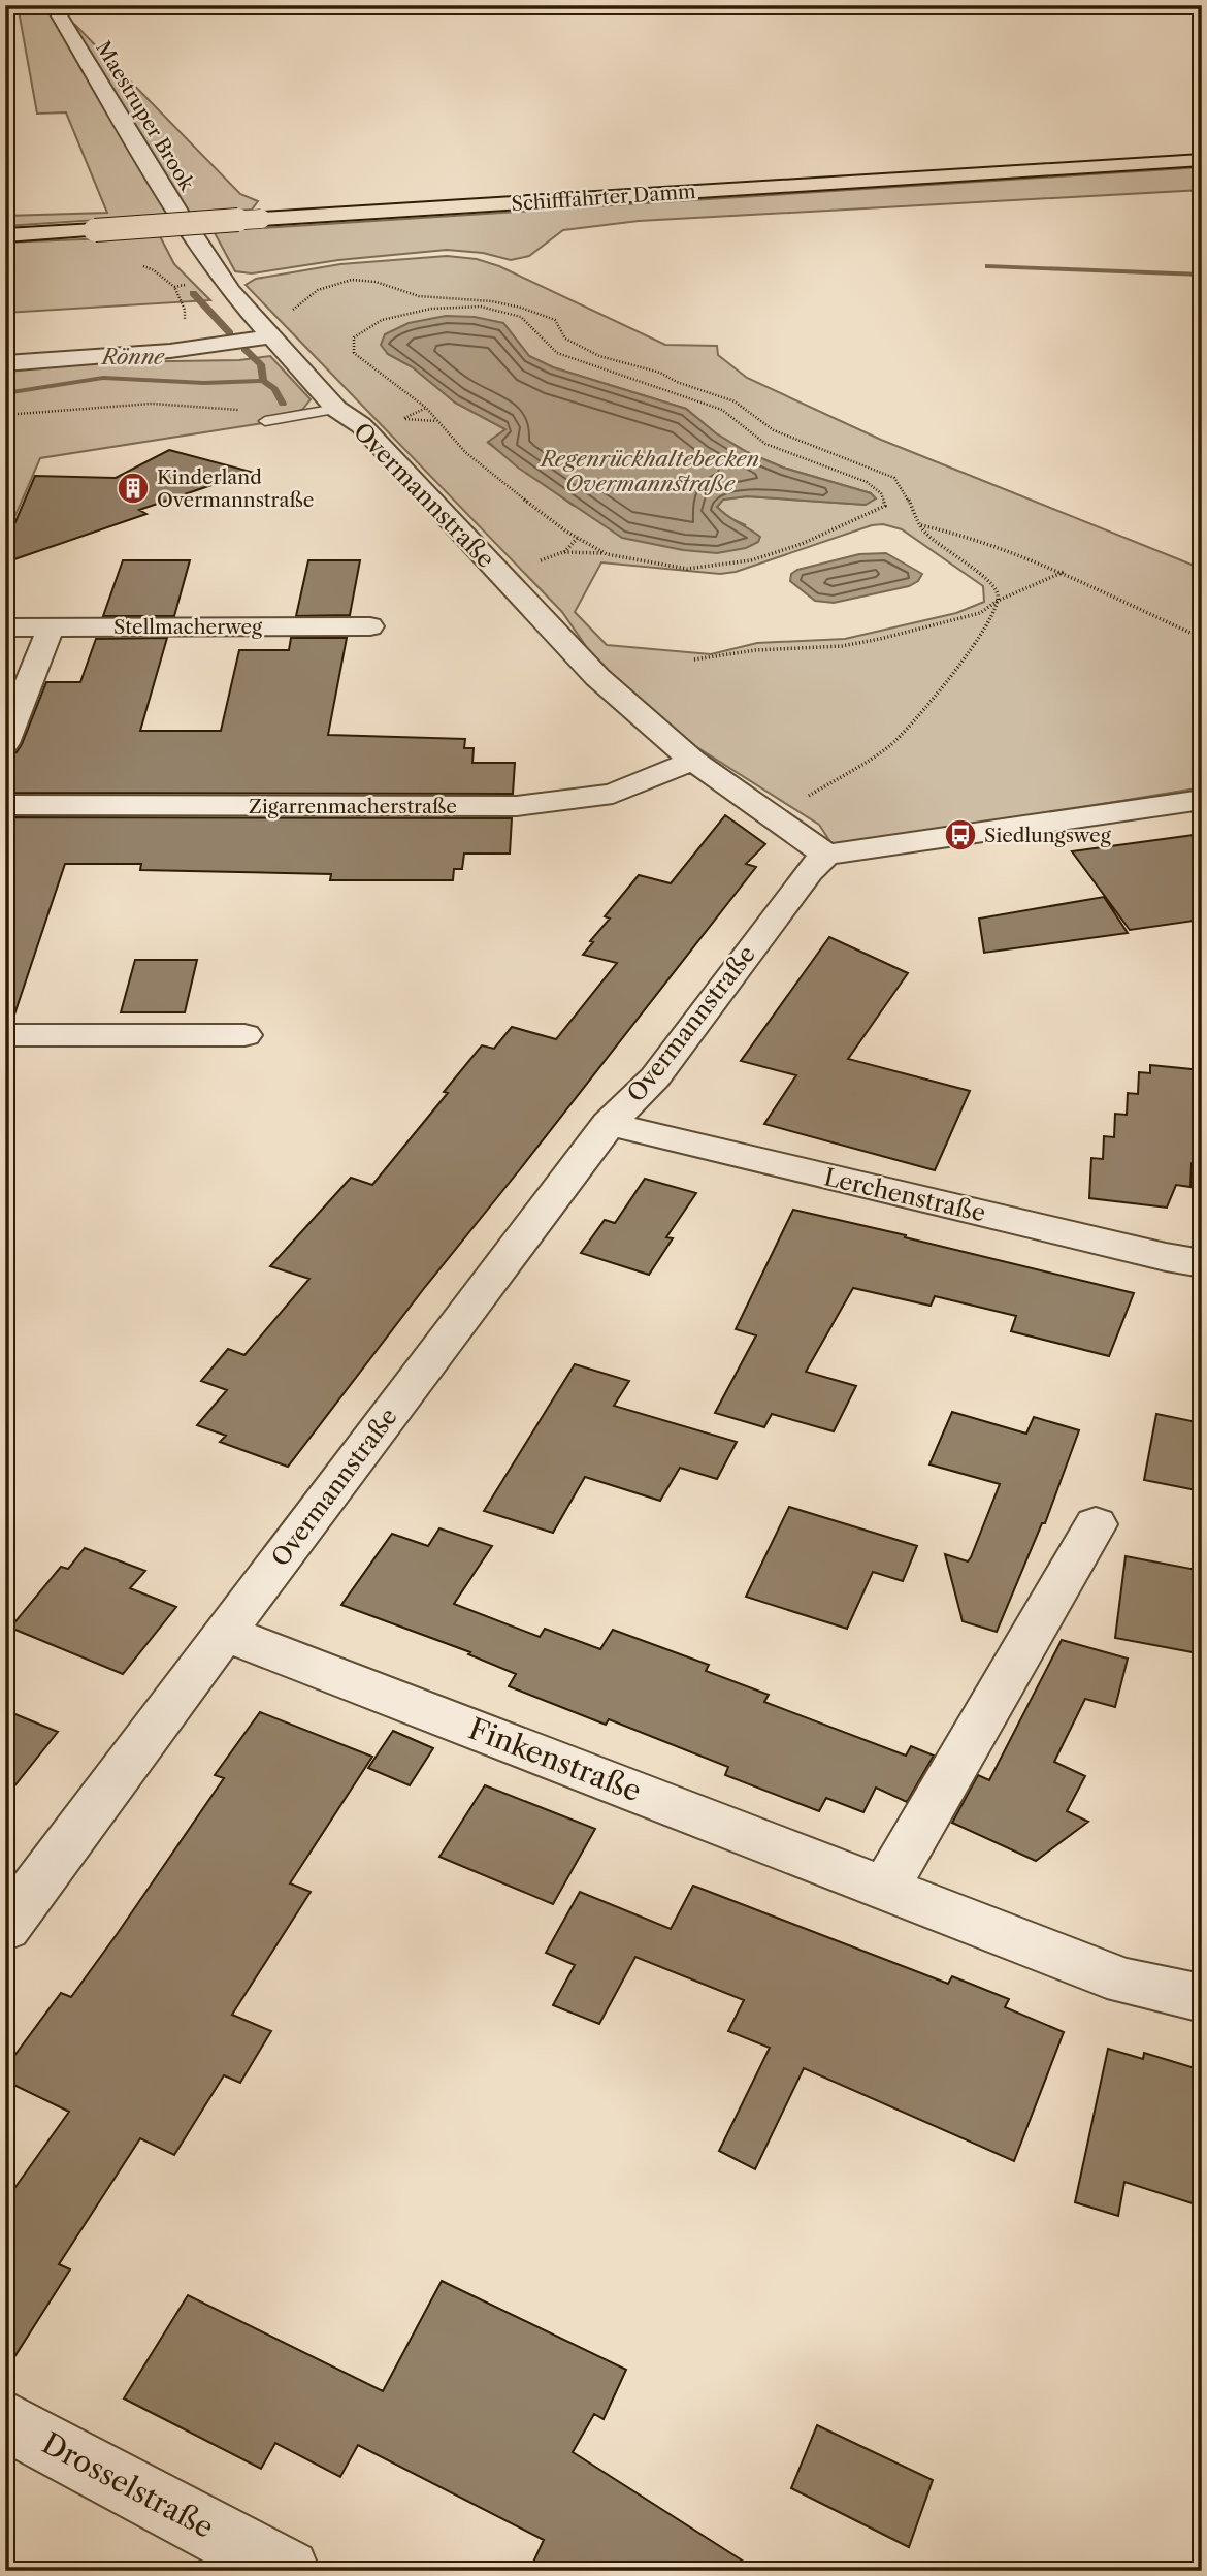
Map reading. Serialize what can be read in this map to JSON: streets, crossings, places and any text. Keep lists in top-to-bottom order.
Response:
{
  "streets": {
    "main road": ["Schifffahrter Damm"],
    "street": [
      "Maestruper Brook",
      "Overmannstraße",
      "Stellmacherweg",
      "Zigarrenmacherstraße",
      "Lerchenstraße",
      "Finkenstraße",
      "Drosselstraße"
    ]
  },
  "crossings": [
    ["Maestruper Brook", "Overmannstraße"],
    ["Overmannstraße", "Zigarrenmacherstraße"],
    ["Overmannstraße", "Lerchenstraße"],
    ["Overmannstraße", "Finkenstraße"]
  ],
  "water": ["Rönne", "Regenrückhaltebecken Overmannstraße"],
  "places": {
    "building": ["Kinderland Overmannstraße"],
    "bus stop": ["Siedlungsweg"]
  }
}
